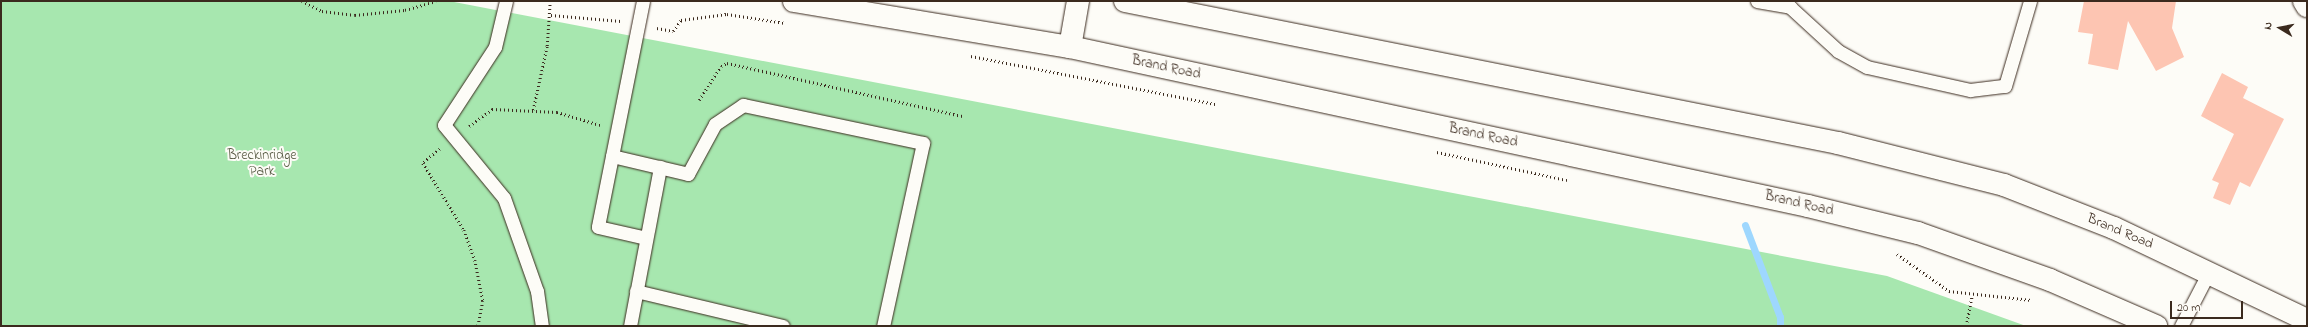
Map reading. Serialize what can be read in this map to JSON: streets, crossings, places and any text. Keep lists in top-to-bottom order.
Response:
{
  "streets": {
    "main road": ["Brand Road"]
  },
  "parks": ["Breckinridge Park"],
  "scale_bar": "20 m",
  "north": "left"
}
